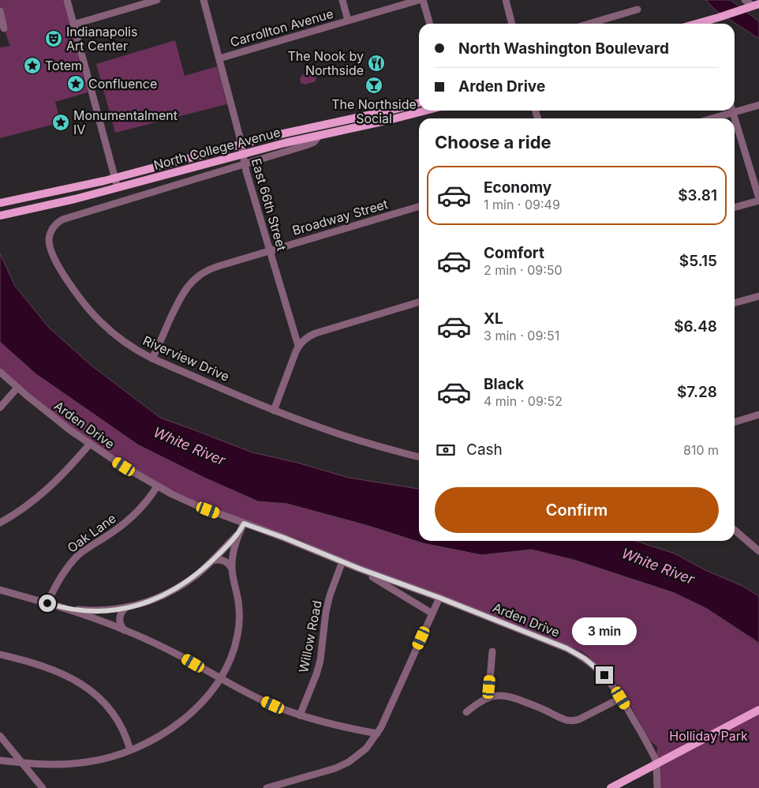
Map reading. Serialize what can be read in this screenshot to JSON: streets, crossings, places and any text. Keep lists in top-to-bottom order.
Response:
{
  "streets": {
    "main road": ["North College Avenue"],
    "street": [
      "Carrollton Avenue",
      "East 66th Street",
      "Broadway Street",
      "Riverview Drive",
      "Arden Drive",
      "Oak Lane",
      "Willow Road"
    ]
  },
  "crossings": [
    ["Carrollton Avenue", "East 66th Street"],
    ["North College Avenue", "East 66th Street"],
    ["East 66th Street", "Broadway Street"],
    ["East 66th Street", "Riverview Drive"],
    ["Broadway Street", "Riverview Drive"],
    ["Arden Drive", "Oak Lane"],
    ["Arden Drive", "Willow Road"]
  ],
  "water": ["White River"],
  "parks": ["Holliday Park"],
  "places": {
    "theatre": ["Indianapolis Art Center"],
    "restaurant": ["The Nook by Northside"],
    "place": ["Totem", "Confluence", "Monumentalment IV"],
    "bar": ["The Northside Social"]
  },
  "page": {
    "banner": ["North Washington Boulevard", "Arden Drive"],
    "heading": "Choose a ride",
    "list": [
      {
        "name": "Economy",
        "note": "1 min · 09:49",
        "value": "$3.81"
      },
      {
        "name": "Comfort",
        "note": "2 min · 09:50",
        "value": "$5.15"
      },
      {
        "name": "XL",
        "note": "3 min · 09:51",
        "value": "$6.48"
      },
      {
        "name": "Black",
        "note": "4 min · 09:52",
        "value": "$7.28"
      }
    ],
    "pay": ["Cash", "810 m"],
    "buttons": "Confirm",
    "bubble": "3 min"
  }
}
